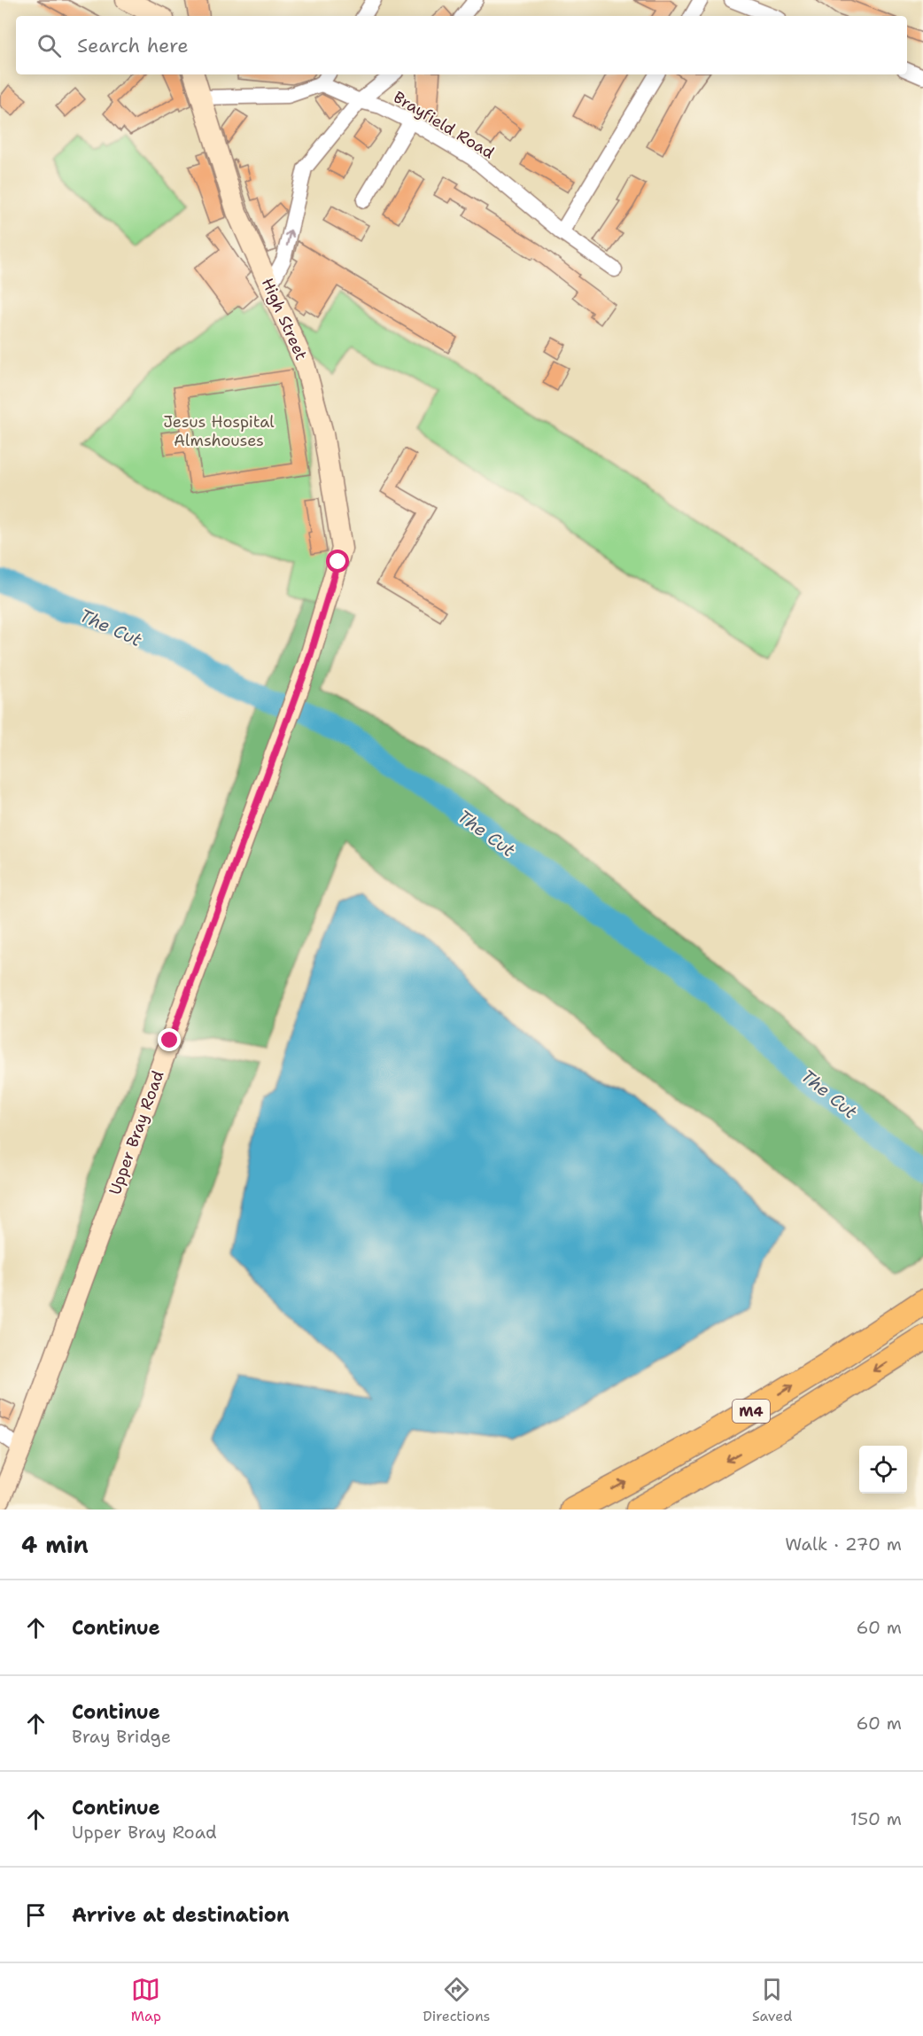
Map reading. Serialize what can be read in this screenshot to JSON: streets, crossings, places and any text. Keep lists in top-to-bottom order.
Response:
{
  "streets": {
    "highway": ["M4"],
    "main road": ["High Street", "Upper Bray Road"],
    "street": ["Brayfield Road"]
  },
  "crossings": [
    ["High Street", "Upper Bray Road"]
  ],
  "water": ["The Cut"],
  "parks": ["Jesus Hospital Almshouses"],
  "page": {
    "search": "Search here",
    "heading": ["4 min", "Walk · 270 m"],
    "list": [
      ["Continue", "60 m"],
      ["Continue", "Bray Bridge", "60 m"],
      ["Continue", "Upper Bray Road", "150 m"],
      "Arrive at destination"
    ],
    "nav": ["Map", "Directions", "Saved"]
  }
}
